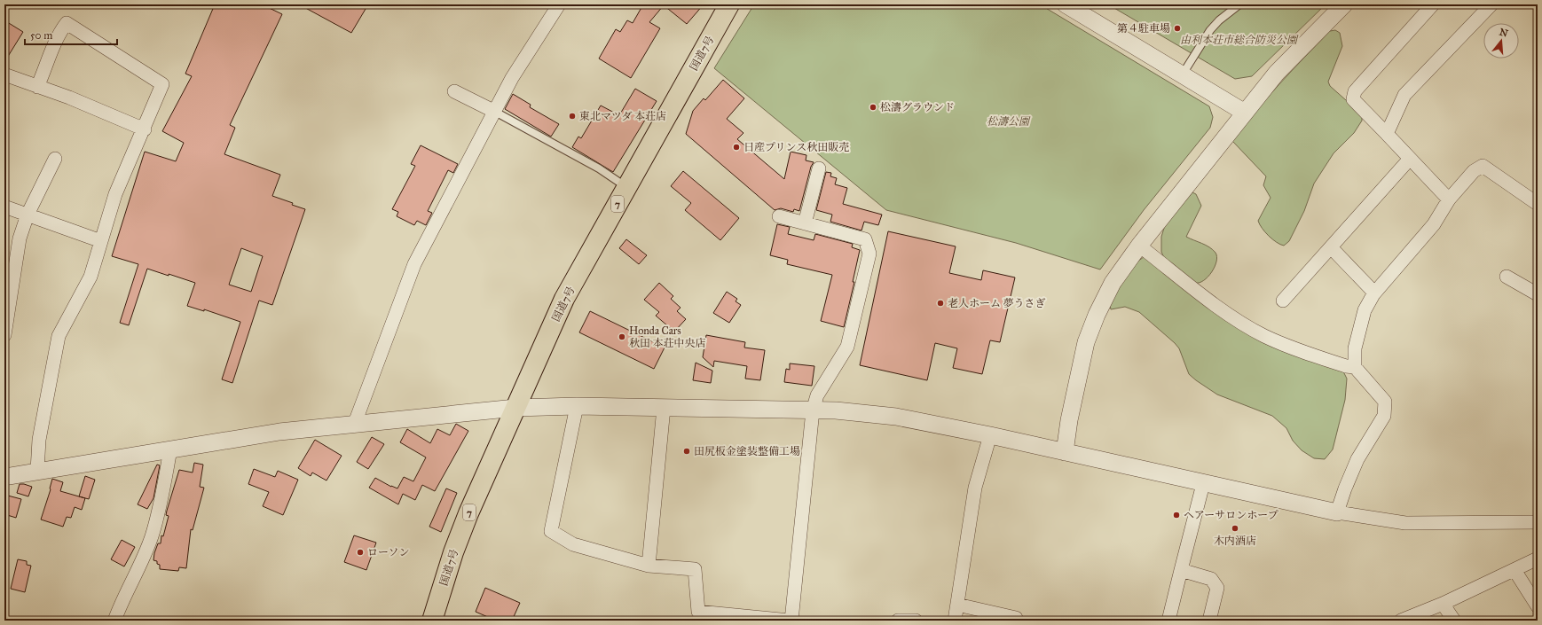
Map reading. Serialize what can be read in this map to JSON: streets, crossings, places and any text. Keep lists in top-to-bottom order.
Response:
{
  "streets": {
    "highway": ["国道7号", "7"]
  },
  "parks": ["由利本荘市総合防災公園", "松濤公園"],
  "places": [
    "第４駐車場",
    "松濤グラウンド",
    "東北マツダ 本荘店",
    "日産プリンス秋田販売",
    "老人ホーム 夢うさぎ",
    "Honda Cars 秋田 本荘中央店",
    "田尻板金塗装整備工場",
    "ヘアーサロンホープ",
    "木内酒店",
    "ローソン"
  ],
  "scale_bar": "50 m",
  "north": "top"
}
